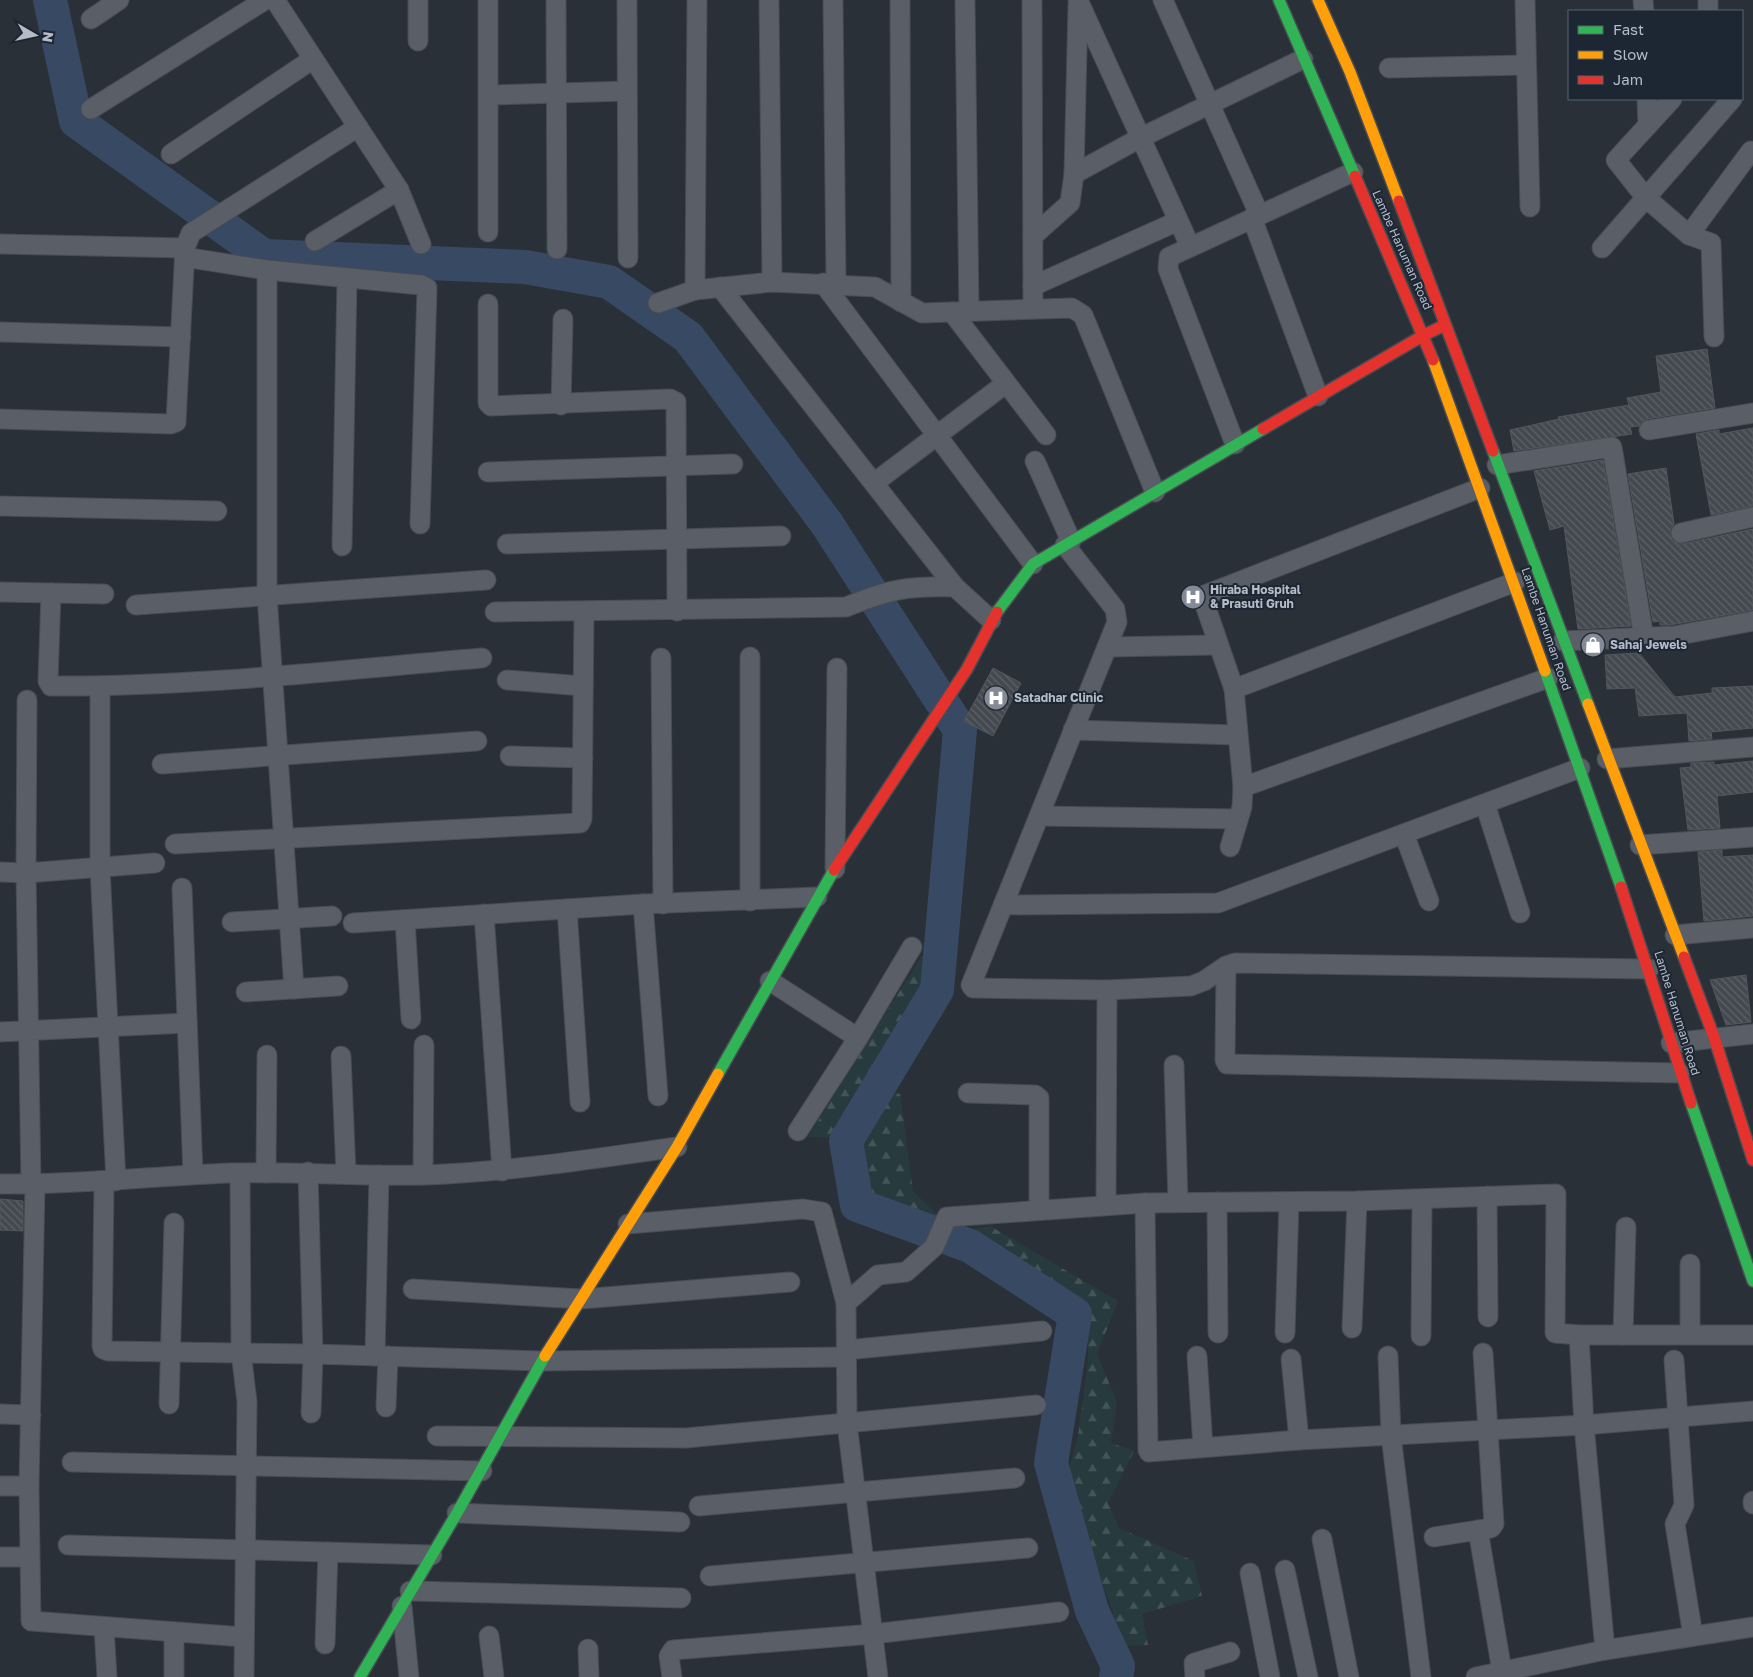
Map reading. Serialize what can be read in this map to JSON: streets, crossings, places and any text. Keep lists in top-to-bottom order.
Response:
{
  "streets": {
    "street": ["Lambe Hanuman Road"]
  },
  "places": {
    "hospital": ["Hiraba Hospital & Prasuti Gruh", "Satadhar Clinic"],
    "shop": ["Sahaj Jewels"]
  },
  "legend": ["Fast", "Slow", "Jam"],
  "north": "right"
}
